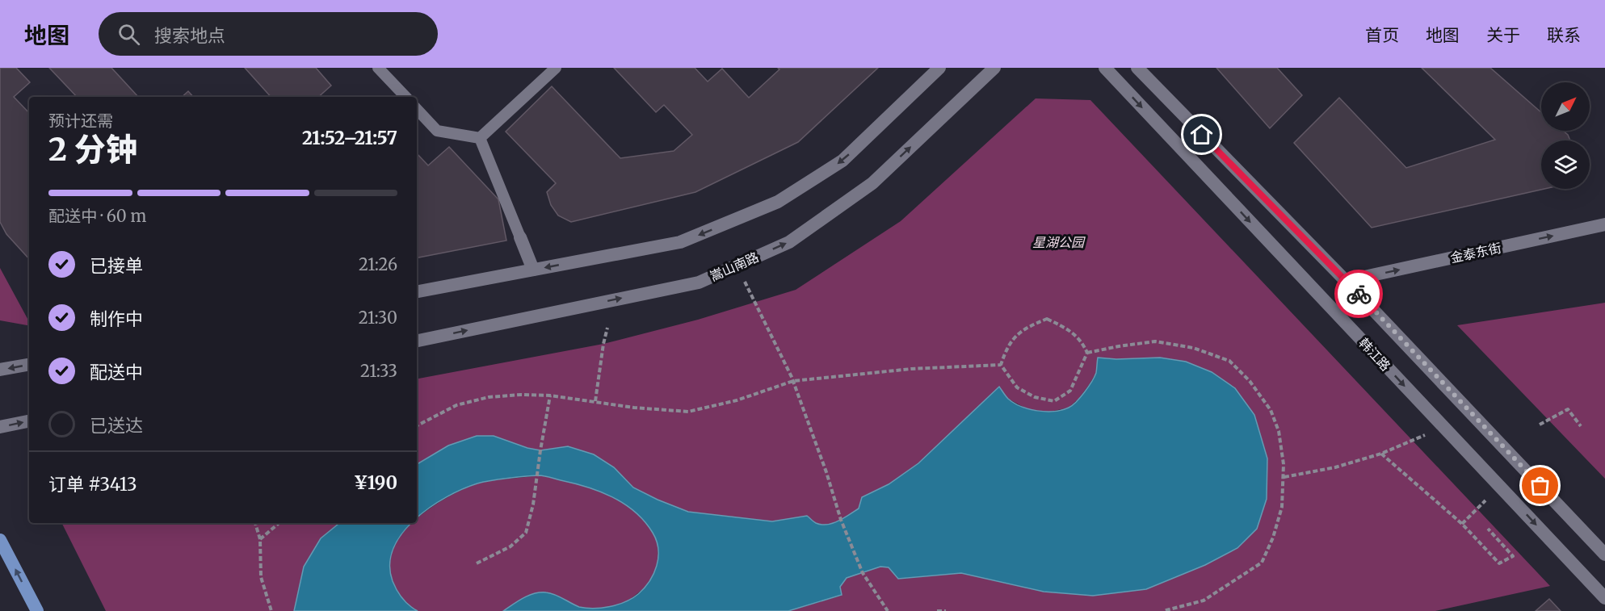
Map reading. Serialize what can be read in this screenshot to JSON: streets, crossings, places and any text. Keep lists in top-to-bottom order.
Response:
{
  "streets": {
    "street": ["金泰东街", "嵩山南路", "韩江路"]
  },
  "one_way": ["金泰东街"],
  "parks": ["星湖公园"],
  "north": "top right",
  "page": {
    "header": "地图",
    "search": "搜索地点",
    "nav": [
      "首页",
      "地图",
      "关于",
      "联系"
    ],
    "heading": ["2 分钟", "预计还需", "21:52–21:57"],
    "panel": ["订单 #3413", "¥190"],
    "bar": "配送中 · 60 m",
    "list": [
      ["已接单", "21:26"],
      ["制作中", "21:30"],
      ["配送中", "21:33"],
      "已送达"
    ]
  }
}
